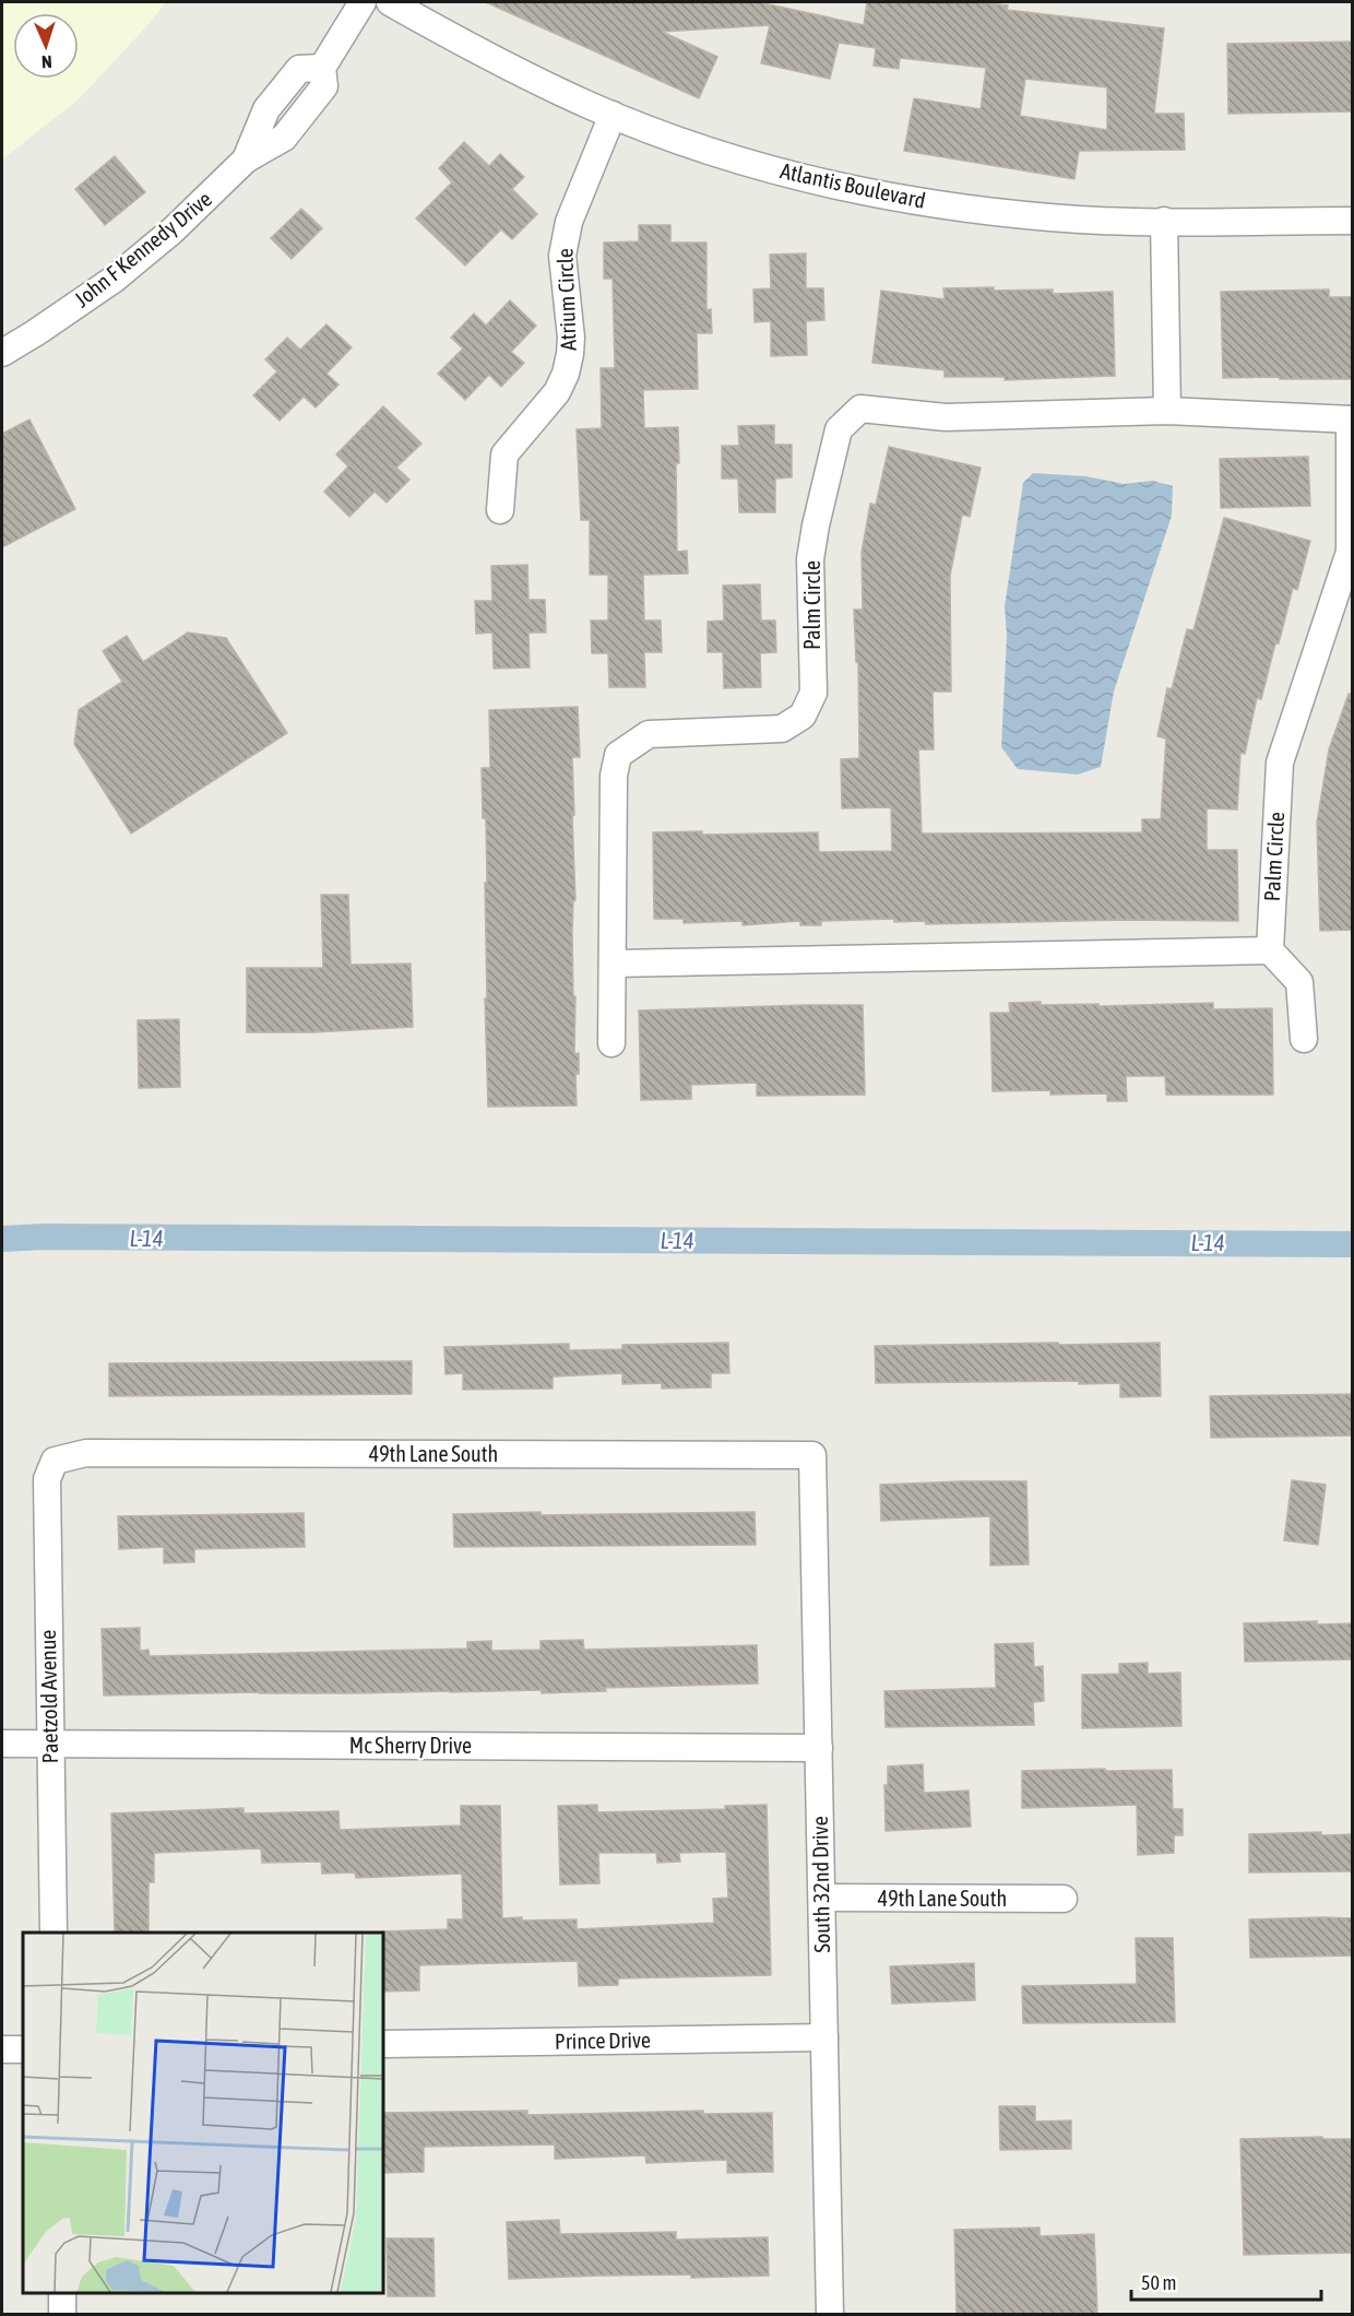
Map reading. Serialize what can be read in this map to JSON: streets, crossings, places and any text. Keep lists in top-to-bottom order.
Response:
{
  "streets": {
    "street": [
      "Atlantis Boulevard",
      "John F Kennedy Drive",
      "Atrium Circle",
      "Palm Circle",
      "49th Lane South",
      "Paetzold Avenue",
      "Mc Sherry Drive",
      "South 32nd Drive",
      "Prince Drive"
    ]
  },
  "crossings": [
    ["Atlantis Boulevard", "Atrium Circle"],
    ["49th Lane South", "Paetzold Avenue"],
    ["49th Lane South", "South 32nd Drive"],
    ["Paetzold Avenue", "Mc Sherry Drive"],
    ["Mc Sherry Drive", "South 32nd Drive"],
    ["South 32nd Drive", "Prince Drive"]
  ],
  "water": ["L-14"],
  "scale_bar": "50 m",
  "north": "bottom"
}
